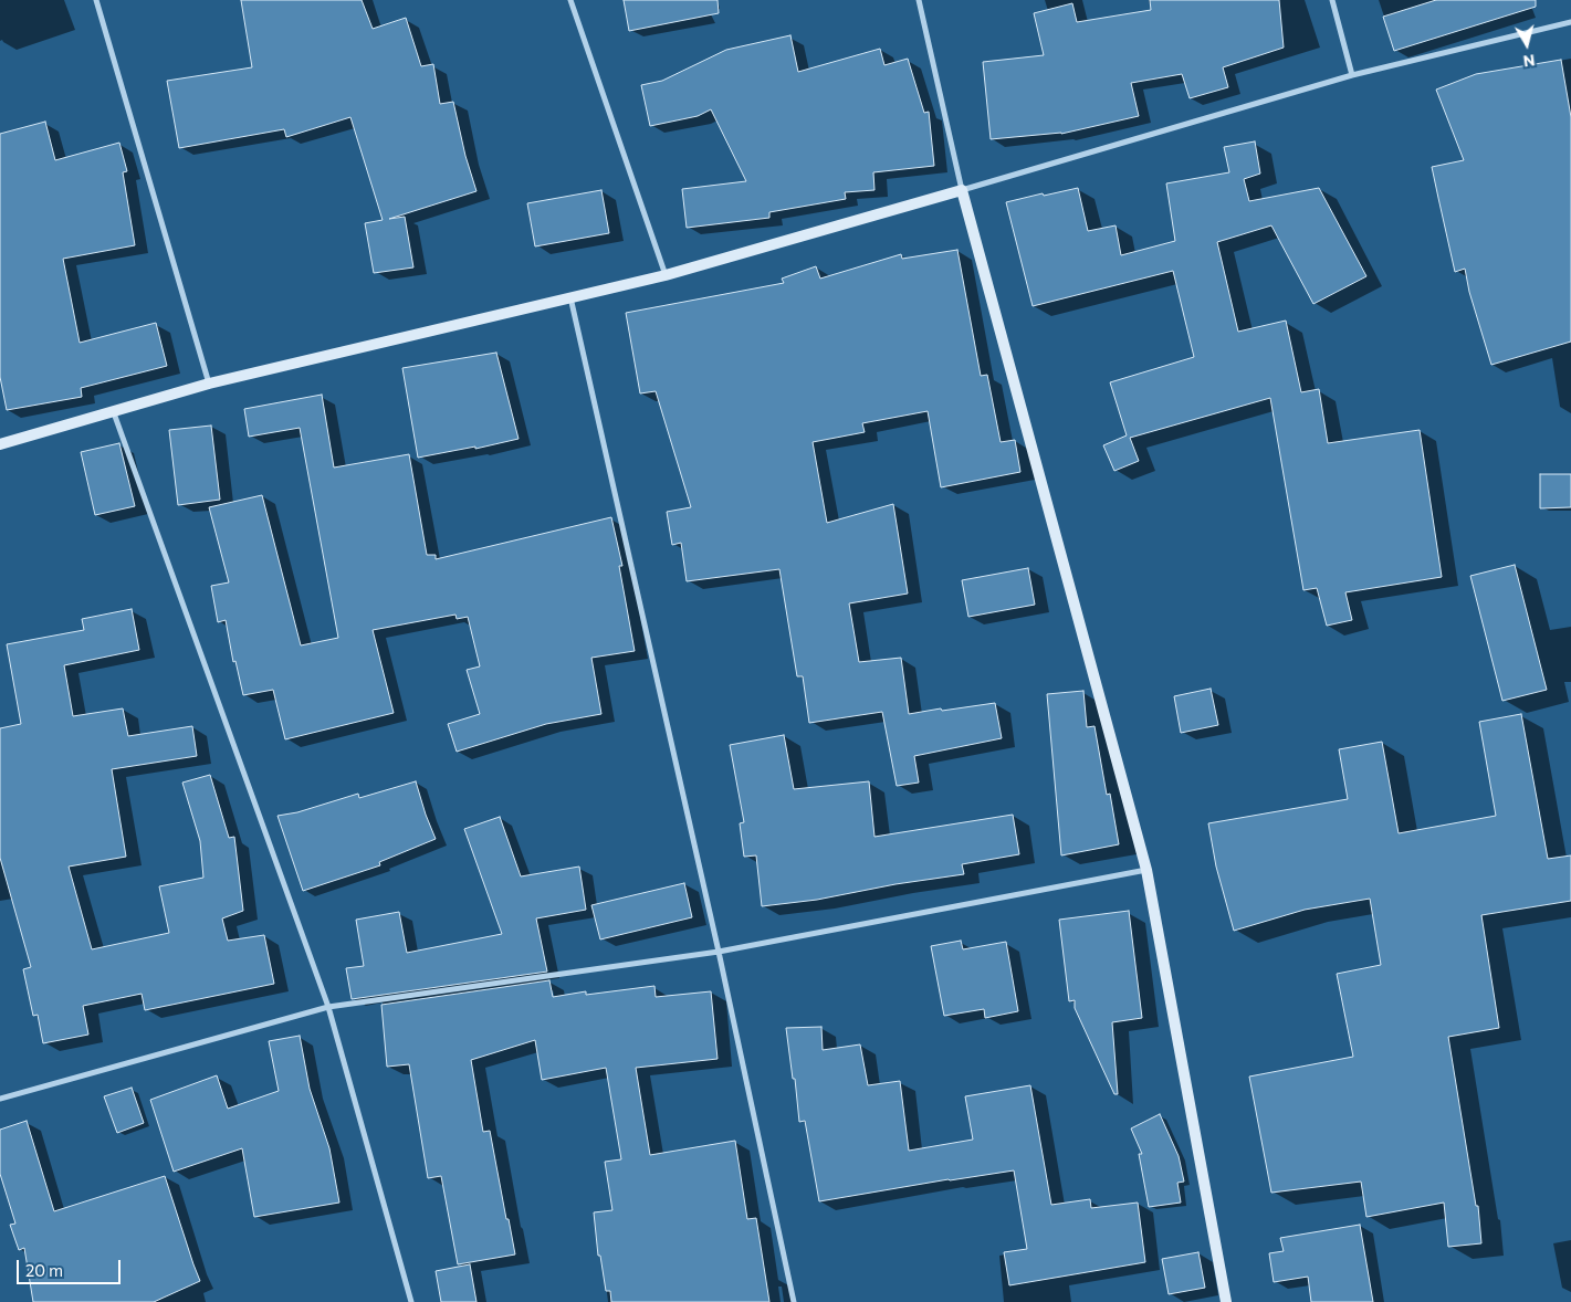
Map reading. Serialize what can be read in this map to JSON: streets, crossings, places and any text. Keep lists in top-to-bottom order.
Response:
{
  "scale_bar": "20 m",
  "north": "bottom"
}
